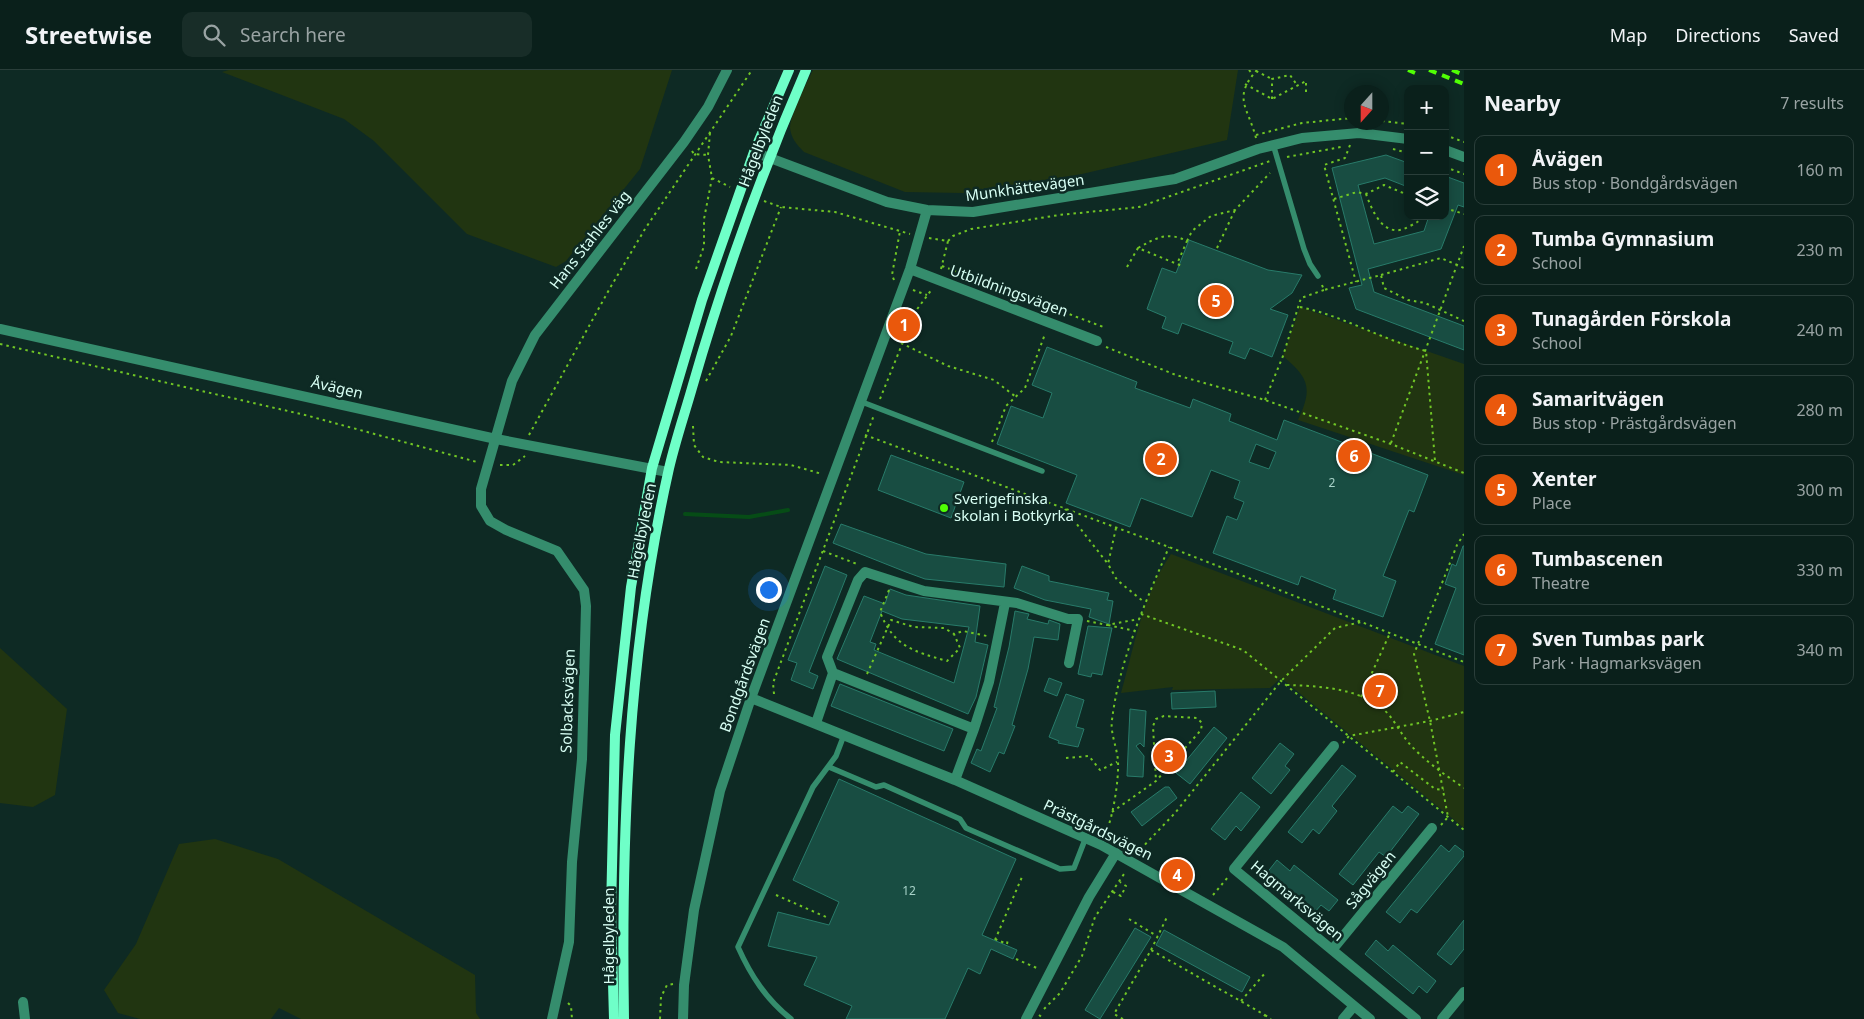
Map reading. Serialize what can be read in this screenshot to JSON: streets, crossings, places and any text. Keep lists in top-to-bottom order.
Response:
{
  "streets": {
    "main road": ["Hågelbyleden"],
    "street": [
      "Munkhättevägen",
      "Hans Stahles väg",
      "Utbildningsvägen",
      "Åvägen",
      "Bondgårdsvägen",
      "Solbacksvägen",
      "Prästgårdsvägen",
      "Sågvägen",
      "Hagmarksvägen"
    ]
  },
  "crossings": [
    ["Hågelbyleden", "Munkhättevägen"],
    ["Hågelbyleden", "Åvägen"],
    ["Munkhättevägen", "Bondgårdsvägen"],
    ["Hans Stahles väg", "Åvägen"],
    ["Hans Stahles väg", "Solbacksvägen"],
    ["Utbildningsvägen", "Bondgårdsvägen"],
    ["Åvägen", "Solbacksvägen"],
    ["Bondgårdsvägen", "Prästgårdsvägen"],
    ["Sågvägen", "Hagmarksvägen"]
  ],
  "places": ["Sverigefinska skolan i Botkyrka"],
  "house_numbers": ["2", "12"],
  "north": "bottom",
  "page": {
    "header": "Streetwise",
    "search": "Search here",
    "nav": ["Map", "Directions", "Saved"],
    "heading": ["Nearby", "7 results"],
    "map_buttons": ["+", "−"],
    "list": [
      {
        "mark": "1",
        "name": "Åvägen",
        "note": "Bus stop · Bondgårdsvägen",
        "value": "160 m"
      },
      {
        "mark": "2",
        "name": "Tumba Gymnasium",
        "note": "School",
        "value": "230 m"
      },
      {
        "mark": "3",
        "name": "Tunagården Förskola",
        "note": "School",
        "value": "240 m"
      },
      {
        "mark": "4",
        "name": "Samaritvägen",
        "note": "Bus stop · Prästgårdsvägen",
        "value": "280 m"
      },
      {
        "mark": "5",
        "name": "Xenter",
        "note": "Place",
        "value": "300 m"
      },
      {
        "mark": "6",
        "name": "Tumbascenen",
        "note": "Theatre",
        "value": "330 m"
      },
      {
        "mark": "7",
        "name": "Sven Tumbas park",
        "note": "Park · Hagmarksvägen",
        "value": "340 m"
      }
    ],
    "pins": [
      "5",
      "1",
      "6",
      "2",
      "7",
      "3",
      "4"
    ]
  }
}
